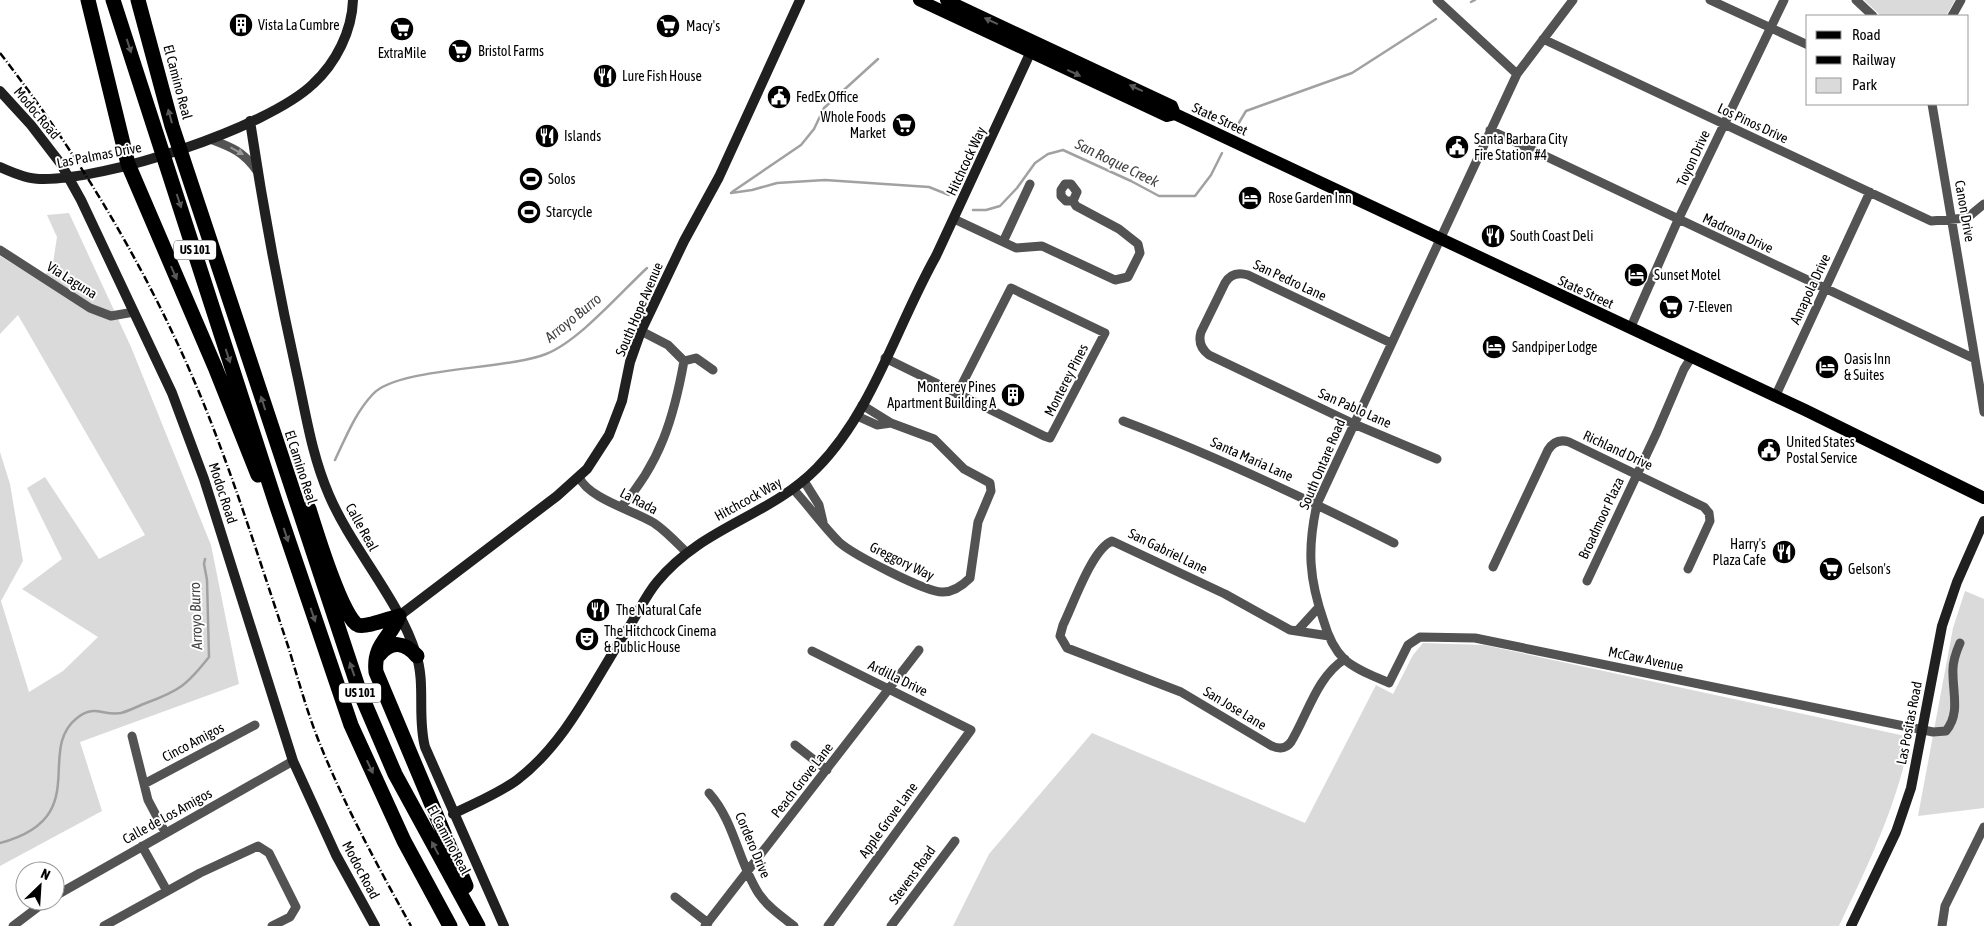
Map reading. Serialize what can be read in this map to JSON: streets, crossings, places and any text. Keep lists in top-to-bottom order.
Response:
{
  "streets": {
    "highway": ["El Camino Real", "US 101"],
    "main road": ["State Street"],
    "street": [
      "Modoc Road",
      "Los Pinos Drive",
      "Las Palmas Drive",
      "Toyon Drive",
      "Hitchcock Way",
      "Canon Drive",
      "Madrona Drive",
      "Via Laguna",
      "San Pedro Lane",
      "Amapola Drive",
      "South Hope Avenue",
      "Monterey Pines",
      "San Pablo Lane",
      "Richland Drive",
      "Santa Maria Lane",
      "South Ontare Road",
      "La Rada",
      "Broadmoor Plaza",
      "Calle Real",
      "San Gabriel Lane",
      "Greggory Way",
      "McCaw Avenue",
      "Ardilla Drive",
      "San Jose Lane",
      "Las Positas Road",
      "Cinco Amigos",
      "Peach Grove Lane",
      "Calle de Los Amigos",
      "Apple Grove Lane",
      "Cordero Drive",
      "Stevens Road"
    ]
  },
  "crossings": [
    ["Modoc Road", "Via Laguna"],
    ["Modoc Road", "Calle de Los Amigos"],
    ["State Street", "Toyon Drive"],
    ["State Street", "Hitchcock Way"],
    ["State Street", "Amapola Drive"],
    ["State Street", "South Ontare Road"],
    ["State Street", "Broadmoor Plaza"],
    ["Los Pinos Drive", "Toyon Drive"],
    ["Los Pinos Drive", "Canon Drive"],
    ["Los Pinos Drive", "Amapola Drive"],
    ["Los Pinos Drive", "South Ontare Road"],
    ["Las Palmas Drive", "Calle Real"],
    ["Toyon Drive", "Madrona Drive"],
    ["Hitchcock Way", "La Rada"],
    ["Hitchcock Way", "Calle Real"],
    ["Hitchcock Way", "Greggory Way"],
    ["Canon Drive", "Madrona Drive"],
    ["Madrona Drive", "Amapola Drive"],
    ["Madrona Drive", "South Ontare Road"],
    ["San Pedro Lane", "San Pablo Lane"],
    ["San Pedro Lane", "South Ontare Road"],
    ["South Hope Avenue", "La Rada"],
    ["South Hope Avenue", "Calle Real"],
    ["San Pablo Lane", "South Ontare Road"],
    ["Richland Drive", "Broadmoor Plaza"],
    ["Santa Maria Lane", "South Ontare Road"],
    ["South Ontare Road", "San Gabriel Lane"],
    ["South Ontare Road", "McCaw Avenue"],
    ["South Ontare Road", "San Jose Lane"],
    ["San Gabriel Lane", "San Jose Lane"],
    ["McCaw Avenue", "Las Positas Road"],
    ["Ardilla Drive", "Peach Grove Lane"],
    ["Ardilla Drive", "Apple Grove Lane"],
    ["Peach Grove Lane", "Cordero Drive"]
  ],
  "water": ["San Roque Creek", "Arroyo Burro"],
  "places": {
    "building": ["Vista La Cumbre", "Monterey Pines Apartment Building A"],
    "supermarket": [
      "Macy's",
      "ExtraMile",
      "Bristol Farms",
      "Whole Foods Market",
      "7-Eleven",
      "Gelson's"
    ],
    "restaurant": [
      "Lure Fish House",
      "Islands",
      "South Coast Deli",
      "Harry's Plaza Cafe",
      "The Natural Cafe"
    ],
    "public building": ["FedEx Office", "Santa Barbara City Fire Station #4", "United States Postal Service"],
    "sports": ["Solos", "Starcycle"],
    "hotel": [
      "Rose Garden Inn",
      "Sunset Motel",
      "Sandpiper Lodge",
      "Oasis Inn & Suites"
    ],
    "theatre": ["The Hitchcock Cinema & Public House"]
  },
  "legend": ["Road", "Railway", "Park"],
  "north": "top right"
}
